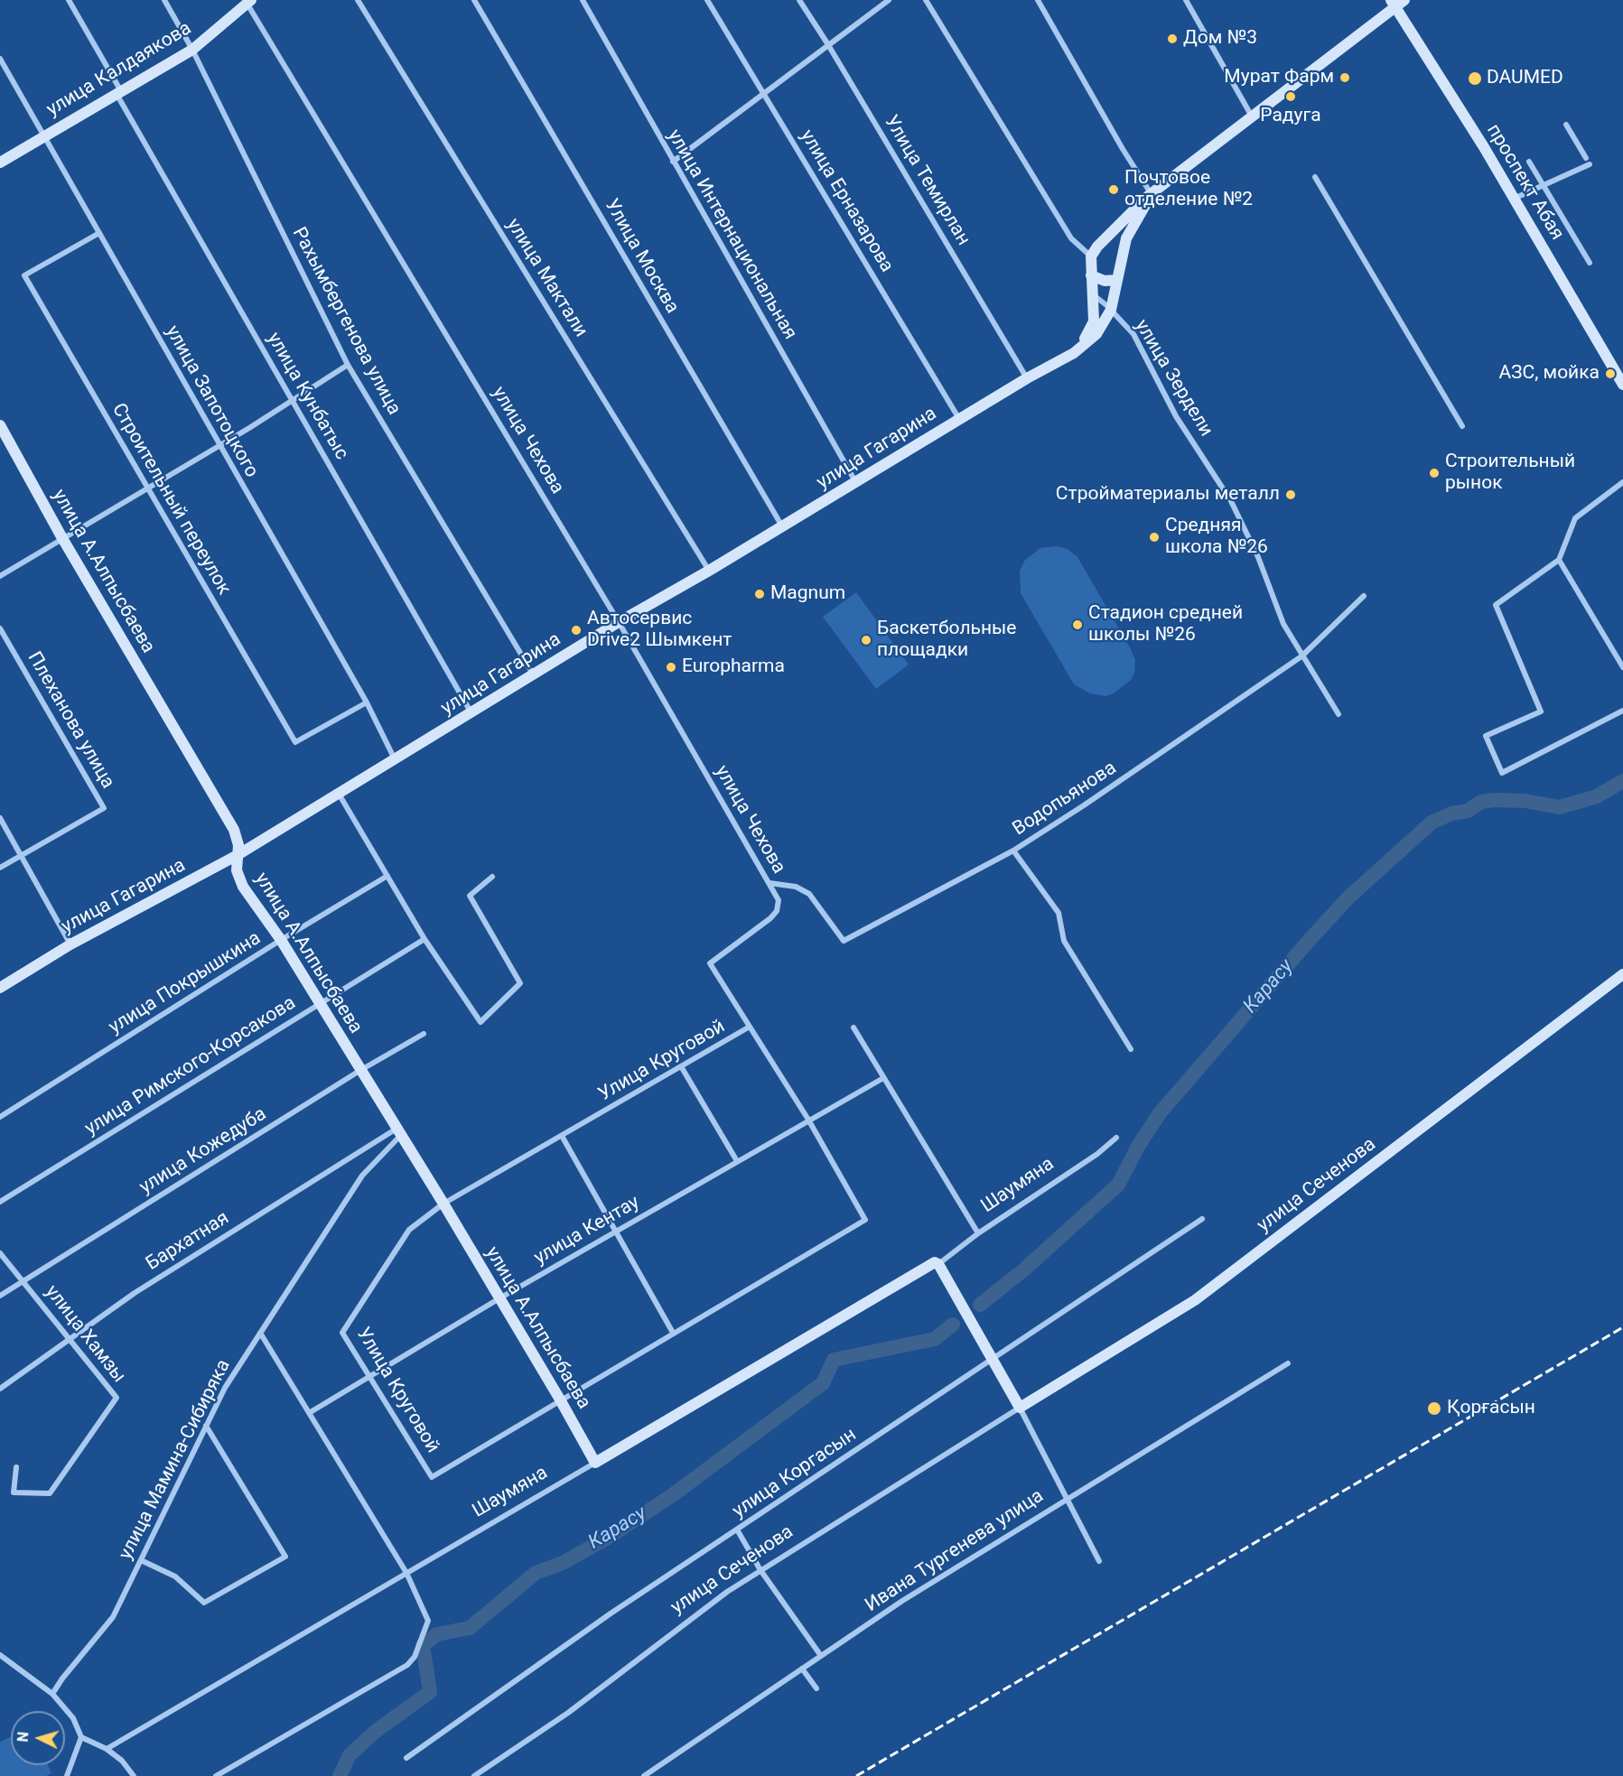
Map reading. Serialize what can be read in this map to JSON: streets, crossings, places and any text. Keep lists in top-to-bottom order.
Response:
{
  "streets": {
    "street": [
      "улица Калдаякова",
      "Улица Темирлан",
      "проспект Абая",
      "улица Ерназарова",
      "улица Интернациональная",
      "Улица Москва",
      "улица Мактали",
      "Рахымбергенова улица",
      "улица Зердели",
      "улица Кунбатыс",
      "улица Запотоцкого",
      "улица Чехова",
      "улица Гагарина",
      "Строительный переулок",
      "улица А.Алпысбаева",
      "Плеханова улица",
      "Водопьянова",
      "улица Покрышкина",
      "Улица Круговой",
      "улица Римского-Корсакова",
      "улица Кожедуба",
      "Шаумяна",
      "улица Сеченова",
      "улица Кентау",
      "Бархатная",
      "улица Хамзы",
      "улица Мамина-Сибиряка",
      "улица Коргасын",
      "Ивана Тургенева улица"
    ]
  },
  "crossings": [
    ["улица Калдаякова", "Рахымбергенова улица"],
    ["улица Калдаякова", "улица Кунбатыс"],
    ["улица Калдаякова", "улица Запотоцкого"],
    ["улица Калдаякова", "улица Чехова"],
    ["Улица Темирлан", "улица Гагарина"],
    ["улица Ерназарова", "улица Гагарина"],
    ["улица Интернациональная", "улица Гагарина"],
    ["Улица Москва", "улица Гагарина"],
    ["улица Мактали", "улица Гагарина"],
    ["Рахымбергенова улица", "улица Гагарина"],
    ["улица Зердели", "улица Гагарина"],
    ["улица Зердели", "Водопьянова"],
    ["улица Кунбатыс", "улица Гагарина"],
    ["улица Запотоцкого", "улица Гагарина"],
    ["улица Запотоцкого", "Строительный переулок"],
    ["улица Чехова", "улица Гагарина"],
    ["улица Чехова", "Водопьянова"],
    ["улица Чехова", "Улица Круговой"],
    ["улица Гагарина", "улица А.Алпысбаева"],
    ["улица А.Алпысбаева", "улица Покрышкина"],
    ["улица А.Алпысбаева", "Улица Круговой"],
    ["улица А.Алпысбаева", "улица Римского-Корсакова"],
    ["улица А.Алпысбаева", "улица Кожедуба"],
    ["улица А.Алпысбаева", "Шаумяна"],
    ["улица А.Алпысбаева", "улица Кентау"],
    ["улица А.Алпысбаева", "Бархатная"],
    ["улица А.Алпысбаева", "улица Мамина-Сибиряка"],
    ["Улица Круговой", "улица Кентау"],
    ["улица Кожедуба", "улица Хамзы"],
    ["Бархатная", "улица Хамзы"],
    ["Бархатная", "улица Мамина-Сибиряка"]
  ],
  "water": ["Карасу"],
  "places": [
    "Дом №3",
    "Мурат Фарм",
    "DAUMED",
    "Радуга",
    "Почтовое отделение №2",
    "АЗС, мойка",
    "Строительный рынок",
    "Стройматериалы металл",
    "Средняя школа №26",
    "Magnum",
    "Стадион средней школы №26",
    "Автосервис Drive2 Шымкент",
    "Баскетбольные площадки",
    "Europharma",
    "Қорғасын"
  ],
  "north": "left"
}
